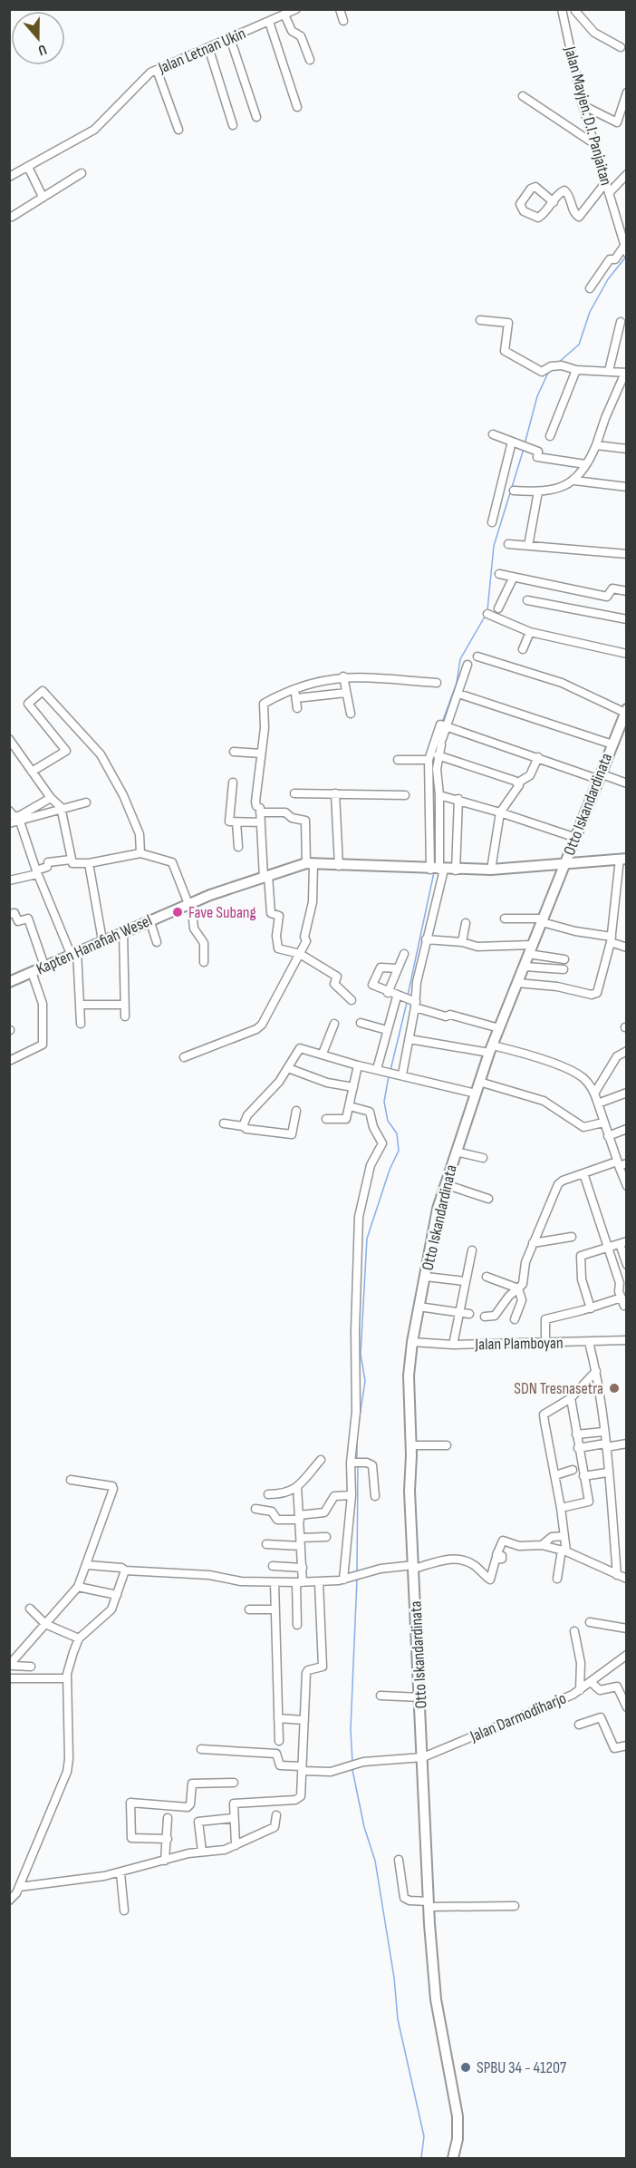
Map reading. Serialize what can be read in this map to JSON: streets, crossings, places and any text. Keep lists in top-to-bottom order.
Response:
{
  "streets": {
    "main road": ["Otto Iskandardinata", "Kapten Hanafiah Wesel"],
    "street": [
      "Jalan Letnan Ukin",
      "Jalan Mayjen. D.I. Panjaitan",
      "Jalan Plamboyan",
      "Jalan Darmodiharjo"
    ]
  },
  "crossings": [
    ["Otto Iskandardinata", "Kapten Hanafiah Wesel"],
    ["Otto Iskandardinata", "Jalan Plamboyan"],
    ["Otto Iskandardinata", "Jalan Darmodiharjo"]
  ],
  "places": ["Fave Subang", "SDN Tresnasetra", "SPBU 34 - 41207"],
  "north": "bottom"
}
